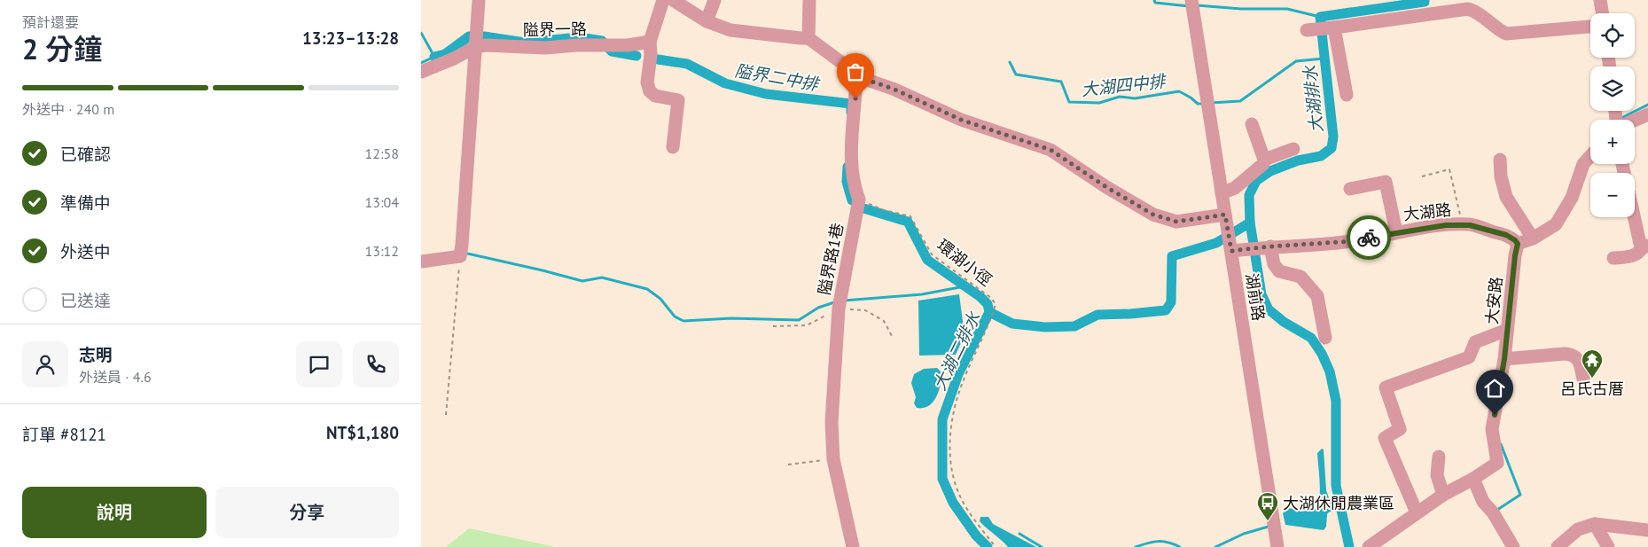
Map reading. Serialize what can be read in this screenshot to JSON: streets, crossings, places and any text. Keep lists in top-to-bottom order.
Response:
{
  "streets": {
    "street": [
      "隘界一路",
      "大湖路",
      "隘界路1巷",
      "湖前路",
      "大安路"
    ],
    "path": ["環湖小徑"]
  },
  "crossings": [
    ["大湖路", "湖前路"],
    ["大湖路", "大安路"],
    ["隘界路1巷", "環湖小徑"]
  ],
  "water": [
    "隘界二中排",
    "大湖四中排",
    "大湖排水",
    "大湖二排水"
  ],
  "places": {
    "temple": ["呂氏古厝"],
    "bus stop": ["大湖休閒農業區"]
  },
  "page": {
    "heading": ["2 分鐘", "預計還要", "13:23–13:28"],
    "panel": [
      "志明",
      "外送員 · 4.6",
      "訂單 #8121",
      "NT$1,180"
    ],
    "map_buttons": ["+", "−"],
    "bar": "外送中 · 240 m",
    "list": [
      ["已確認", "12:58"],
      ["準備中", "13:04"],
      ["外送中", "13:12"],
      "已送達"
    ],
    "buttons": ["說明", "分享"]
  }
}
